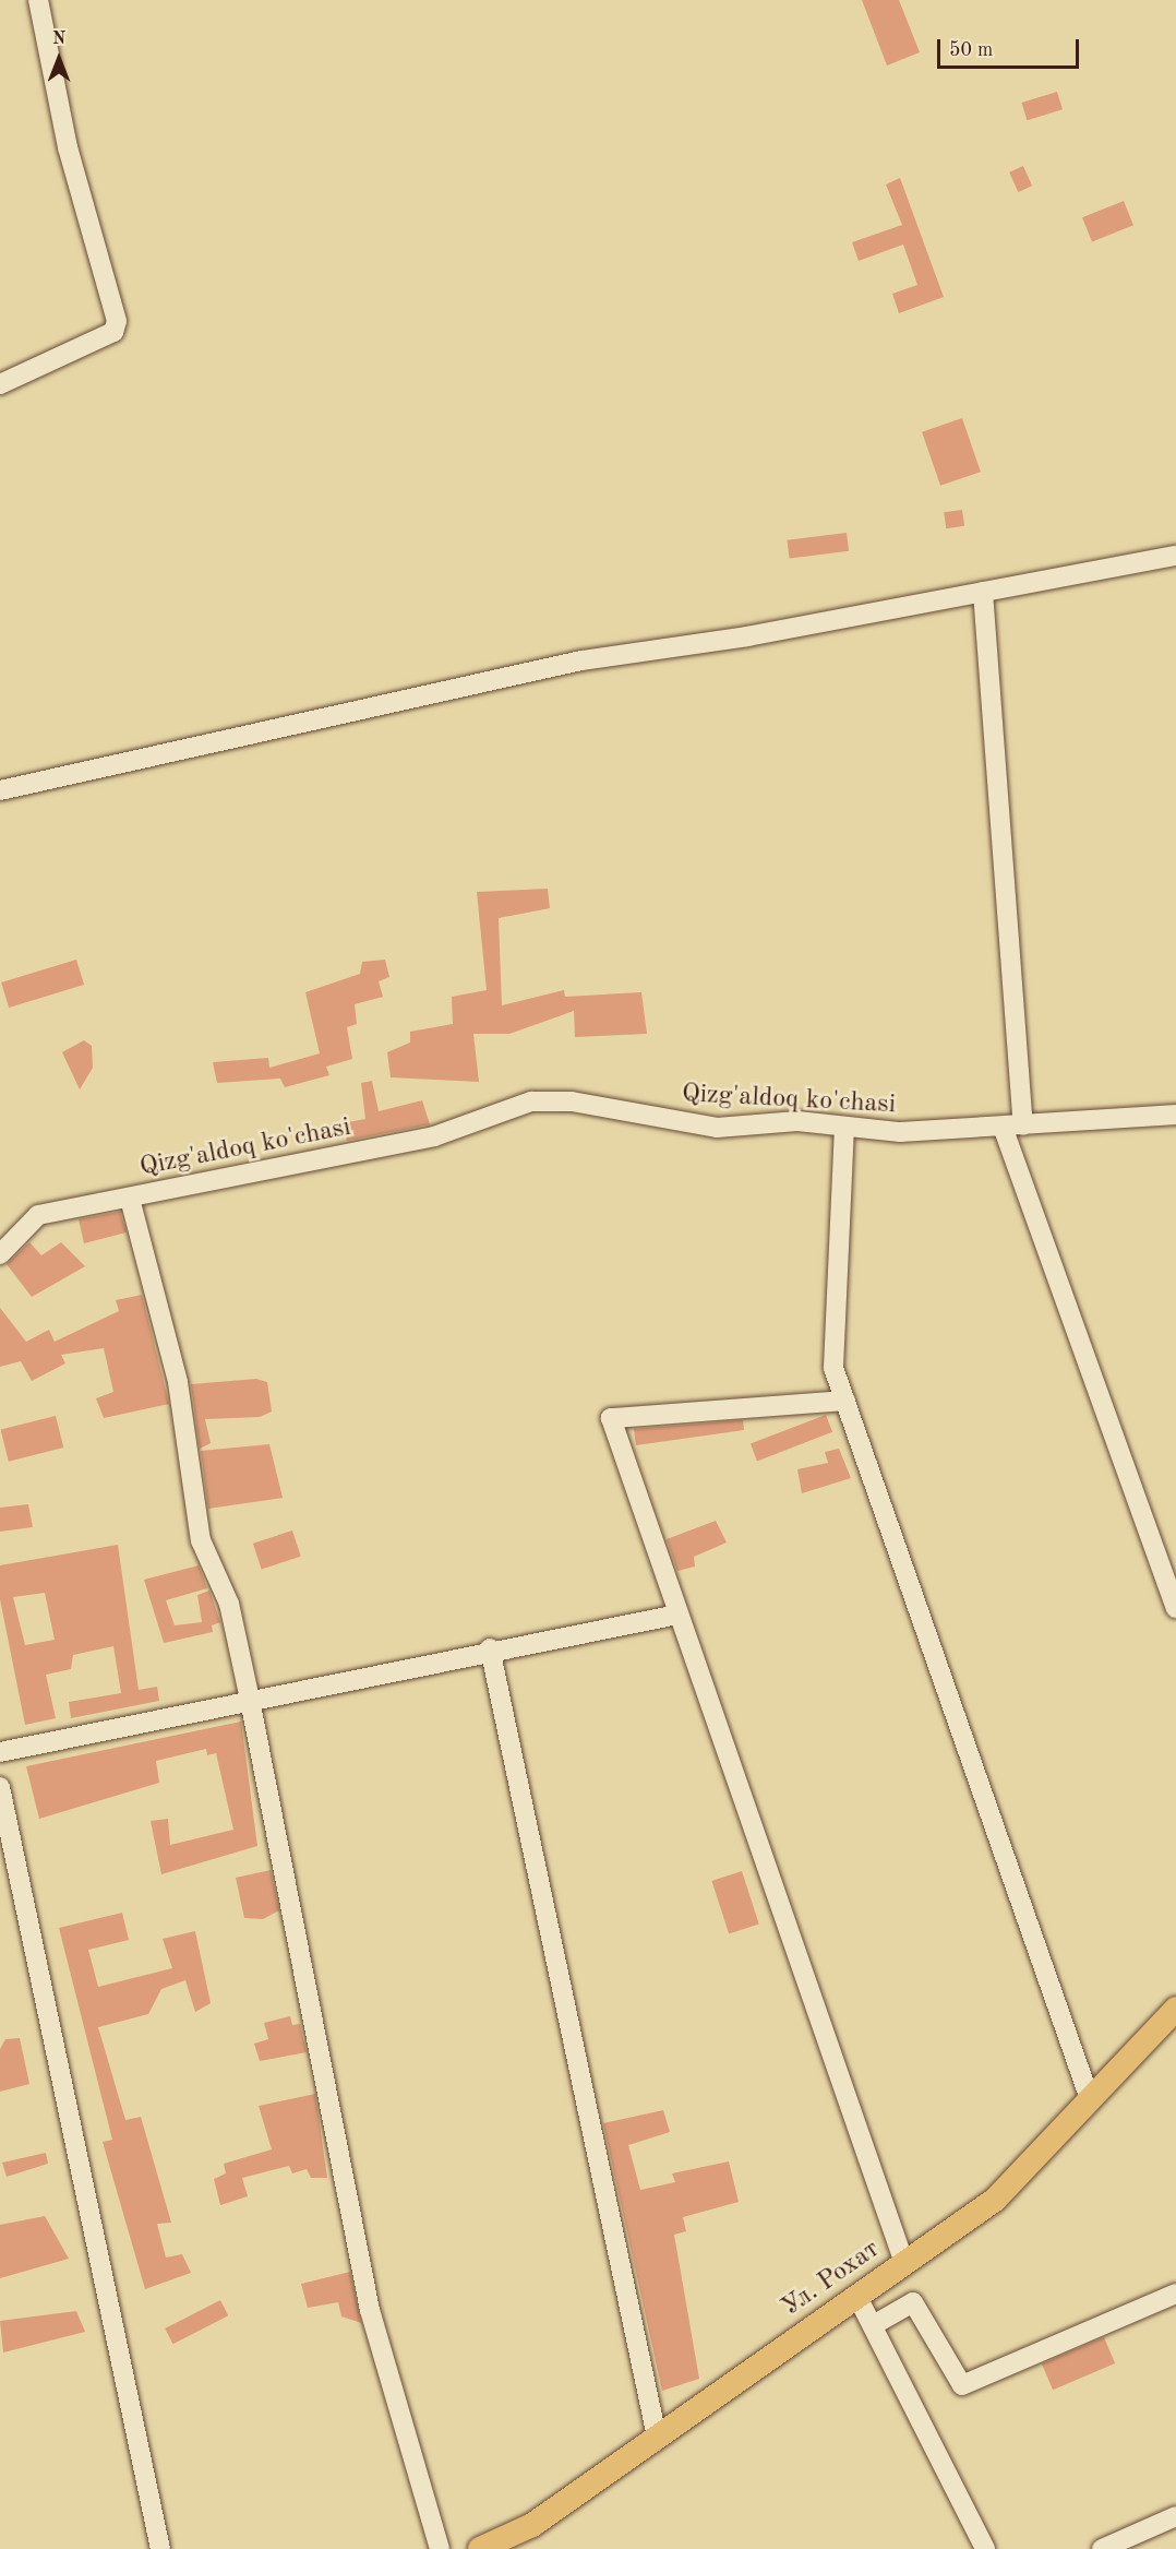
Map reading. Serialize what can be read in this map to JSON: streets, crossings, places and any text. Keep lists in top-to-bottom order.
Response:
{
  "streets": {
    "main road": ["Ул. Рохат"],
    "street": ["Qizg'aldoq ko'chasi"]
  },
  "scale_bar": "50 m",
  "north": "top"
}
